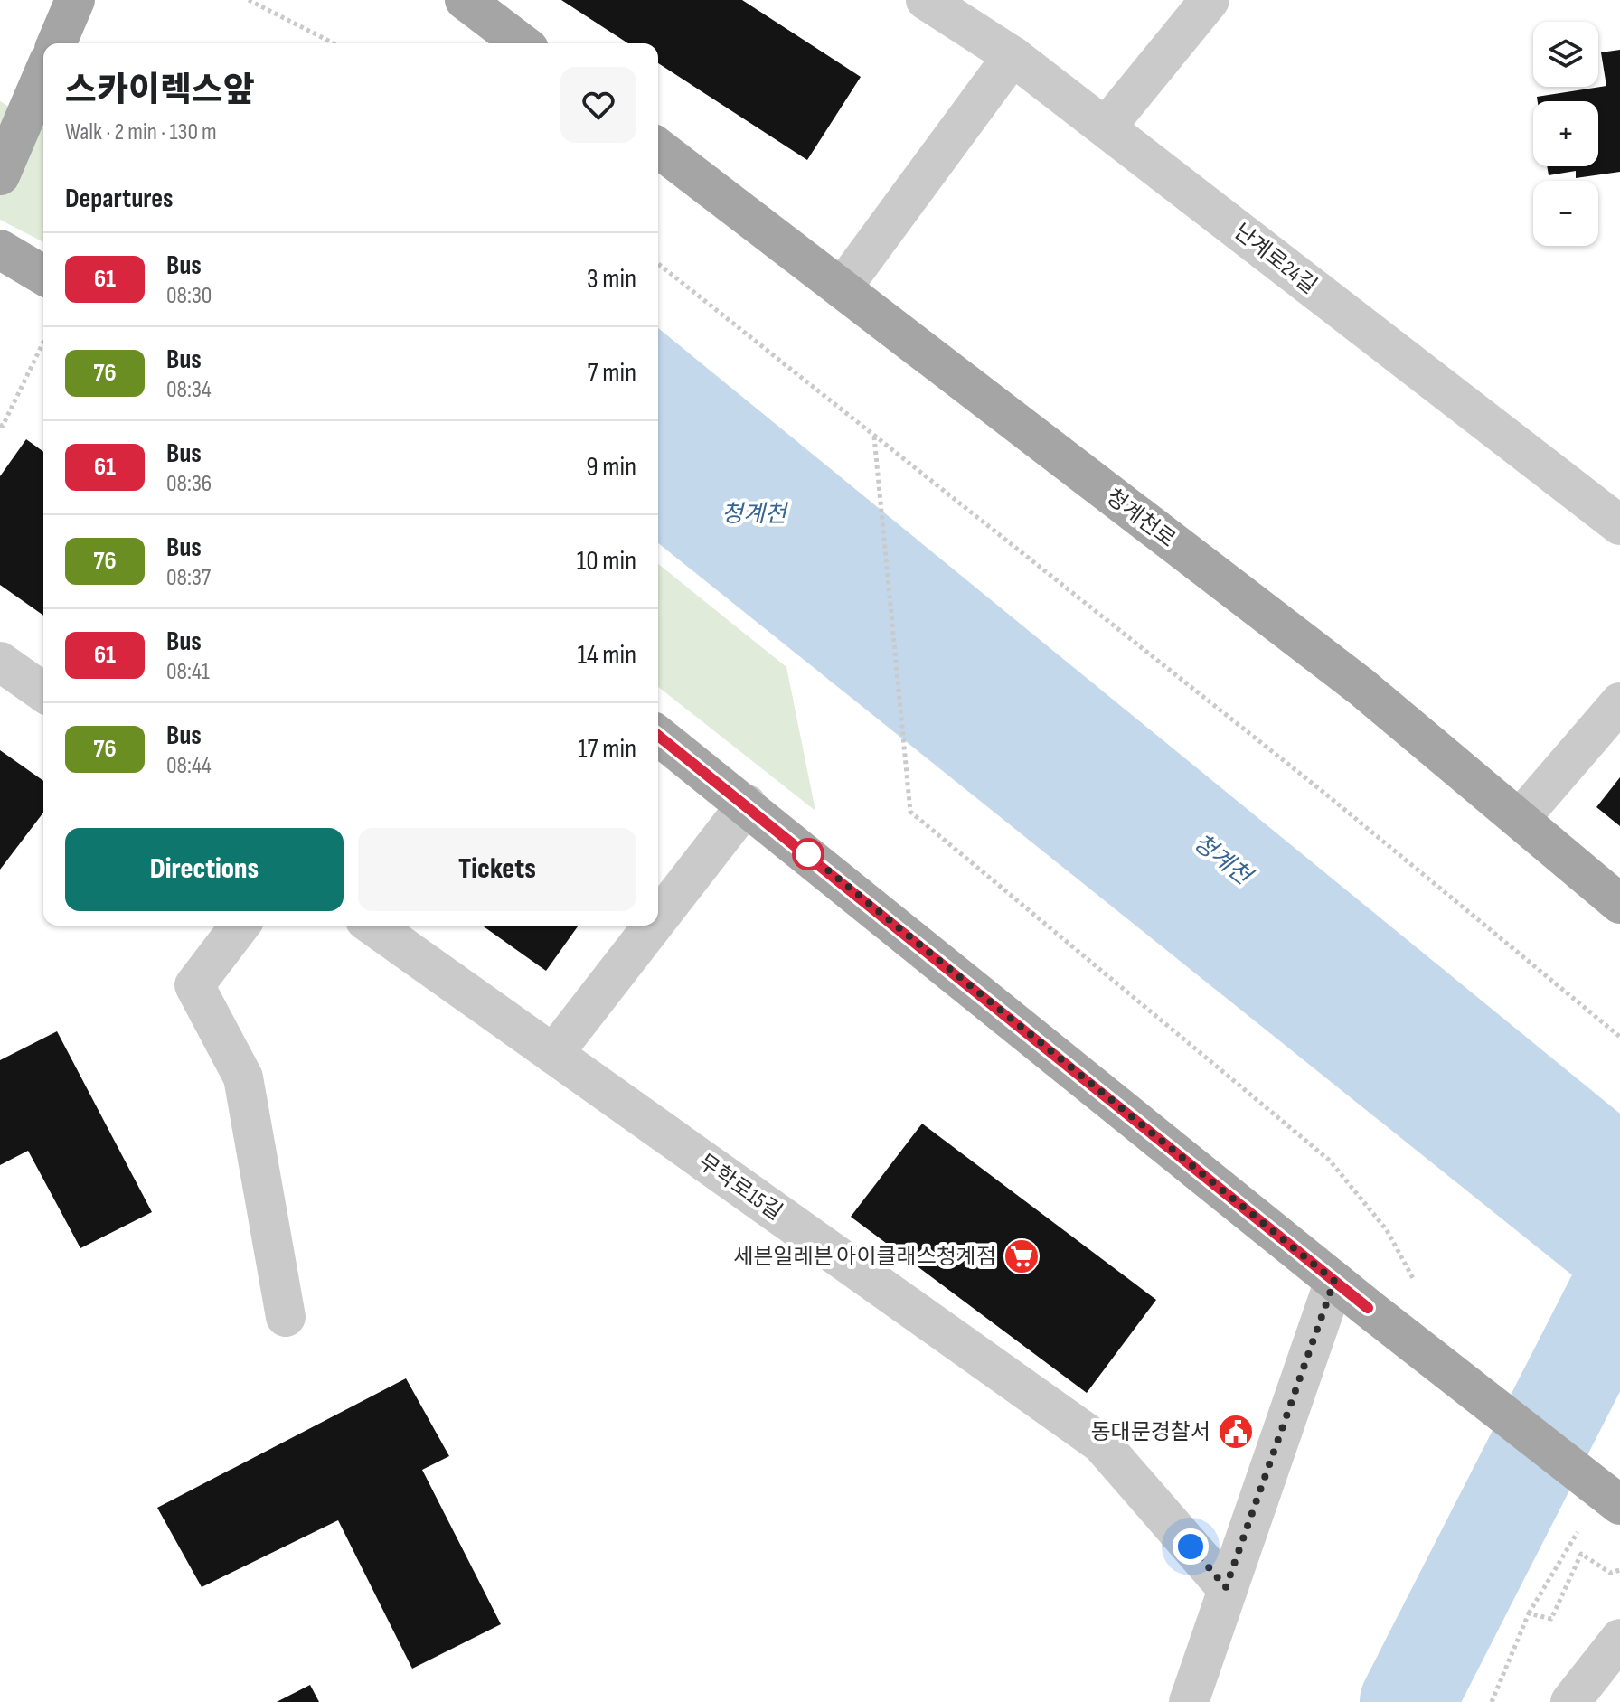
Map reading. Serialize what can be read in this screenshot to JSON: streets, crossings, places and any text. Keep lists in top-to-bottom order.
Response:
{
  "streets": {
    "main road": ["청계천로"],
    "street": ["난계로24길", "무학로15길"]
  },
  "water": ["청계천"],
  "places": {
    "supermarket": ["세븐일레븐 아이클래스청계점"],
    "public building": ["동대문경찰서"]
  },
  "lines": ["bus line 61"],
  "page": {
    "map_buttons": ["+", "−"],
    "heading": [
      ["스카이렉스앞", "Walk · 2 min · 130 m"],
      "Departures"
    ],
    "list": [
      {
        "mark": "61",
        "name": "Bus",
        "note": "08:30",
        "value": "3 min"
      },
      {
        "mark": "76",
        "name": "Bus",
        "note": "08:34",
        "value": "7 min"
      },
      {
        "mark": "61",
        "name": "Bus",
        "note": "08:36",
        "value": "9 min"
      },
      {
        "mark": "76",
        "name": "Bus",
        "note": "08:37",
        "value": "10 min"
      },
      {
        "mark": "61",
        "name": "Bus",
        "note": "08:41",
        "value": "14 min"
      },
      {
        "mark": "76",
        "name": "Bus",
        "note": "08:44",
        "value": "17 min"
      }
    ],
    "buttons": ["Directions", "Tickets"]
  }
}
